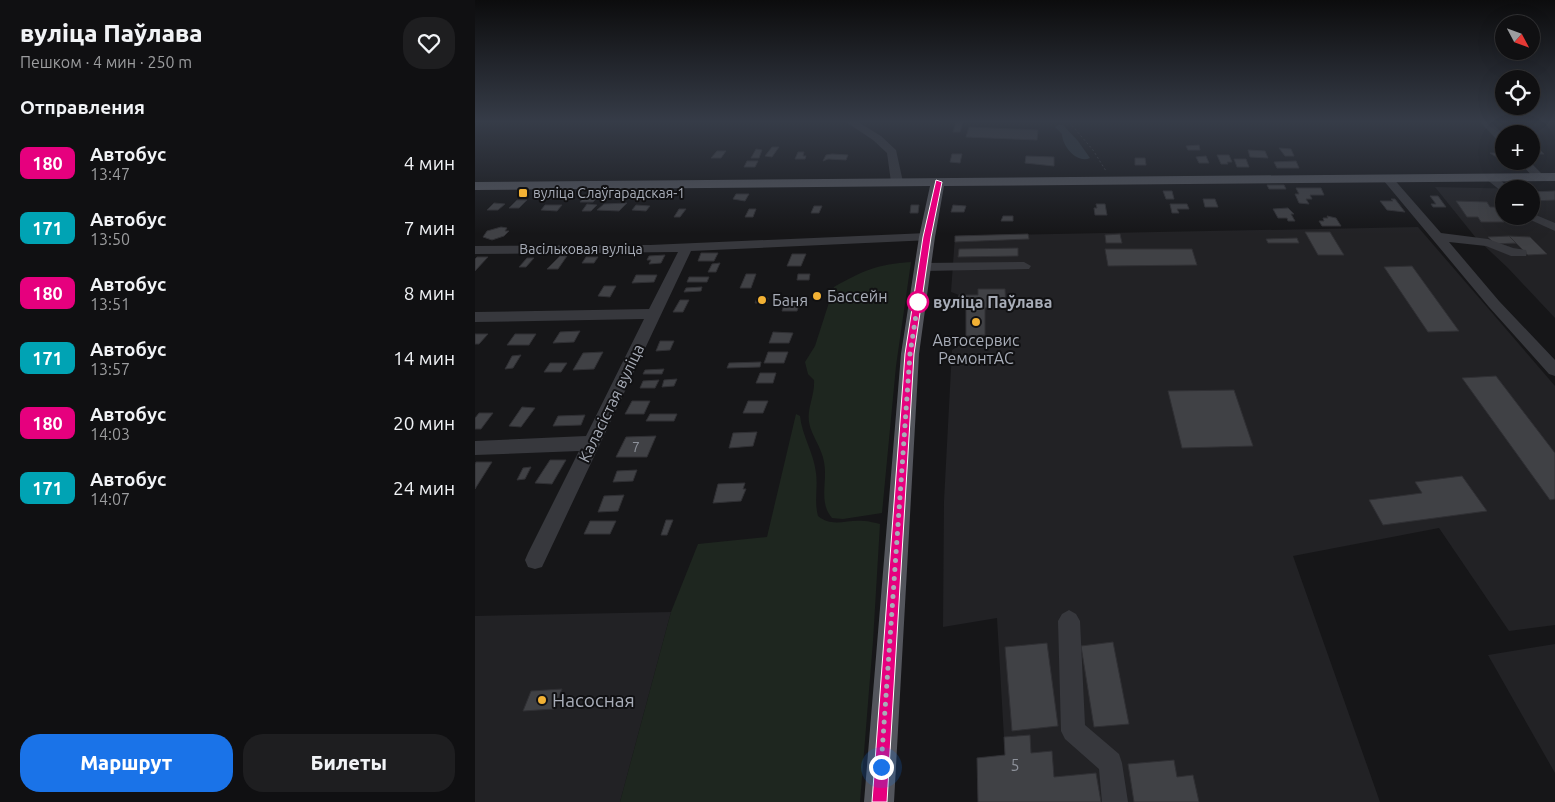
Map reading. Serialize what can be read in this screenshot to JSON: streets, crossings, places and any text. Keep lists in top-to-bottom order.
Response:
{
  "streets": {
    "street": ["Васільковая вуліца", "Каласістая вуліца"]
  },
  "crossings": [
    ["Васільковая вуліца", "Каласістая вуліца"]
  ],
  "places": {
    "transit": ["вуліца Слаўгарадская-1"],
    "other": [
      "Бассейн",
      "Баня",
      "вуліца Паўлава",
      "Автосервис РемонтАС",
      "Насосная"
    ]
  },
  "lines": ["bus line 180"],
  "house_numbers": ["7", "5"],
  "north": "bottom right",
  "page": {
    "heading": [
      ["вуліца Паўлава", "Пешком · 4 мин · 250 m"],
      "Отправления"
    ],
    "map_buttons": ["+", "−"],
    "list": [
      {
        "mark": "180",
        "name": "Автобус",
        "note": "13:47",
        "value": "4 мин"
      },
      {
        "mark": "171",
        "name": "Автобус",
        "note": "13:50",
        "value": "7 мин"
      },
      {
        "mark": "180",
        "name": "Автобус",
        "note": "13:51",
        "value": "8 мин"
      },
      {
        "mark": "171",
        "name": "Автобус",
        "note": "13:57",
        "value": "14 мин"
      },
      {
        "mark": "180",
        "name": "Автобус",
        "note": "14:03",
        "value": "20 мин"
      },
      {
        "mark": "171",
        "name": "Автобус",
        "note": "14:07",
        "value": "24 мин"
      }
    ],
    "buttons": ["Маршрут", "Билеты"]
  }
}
